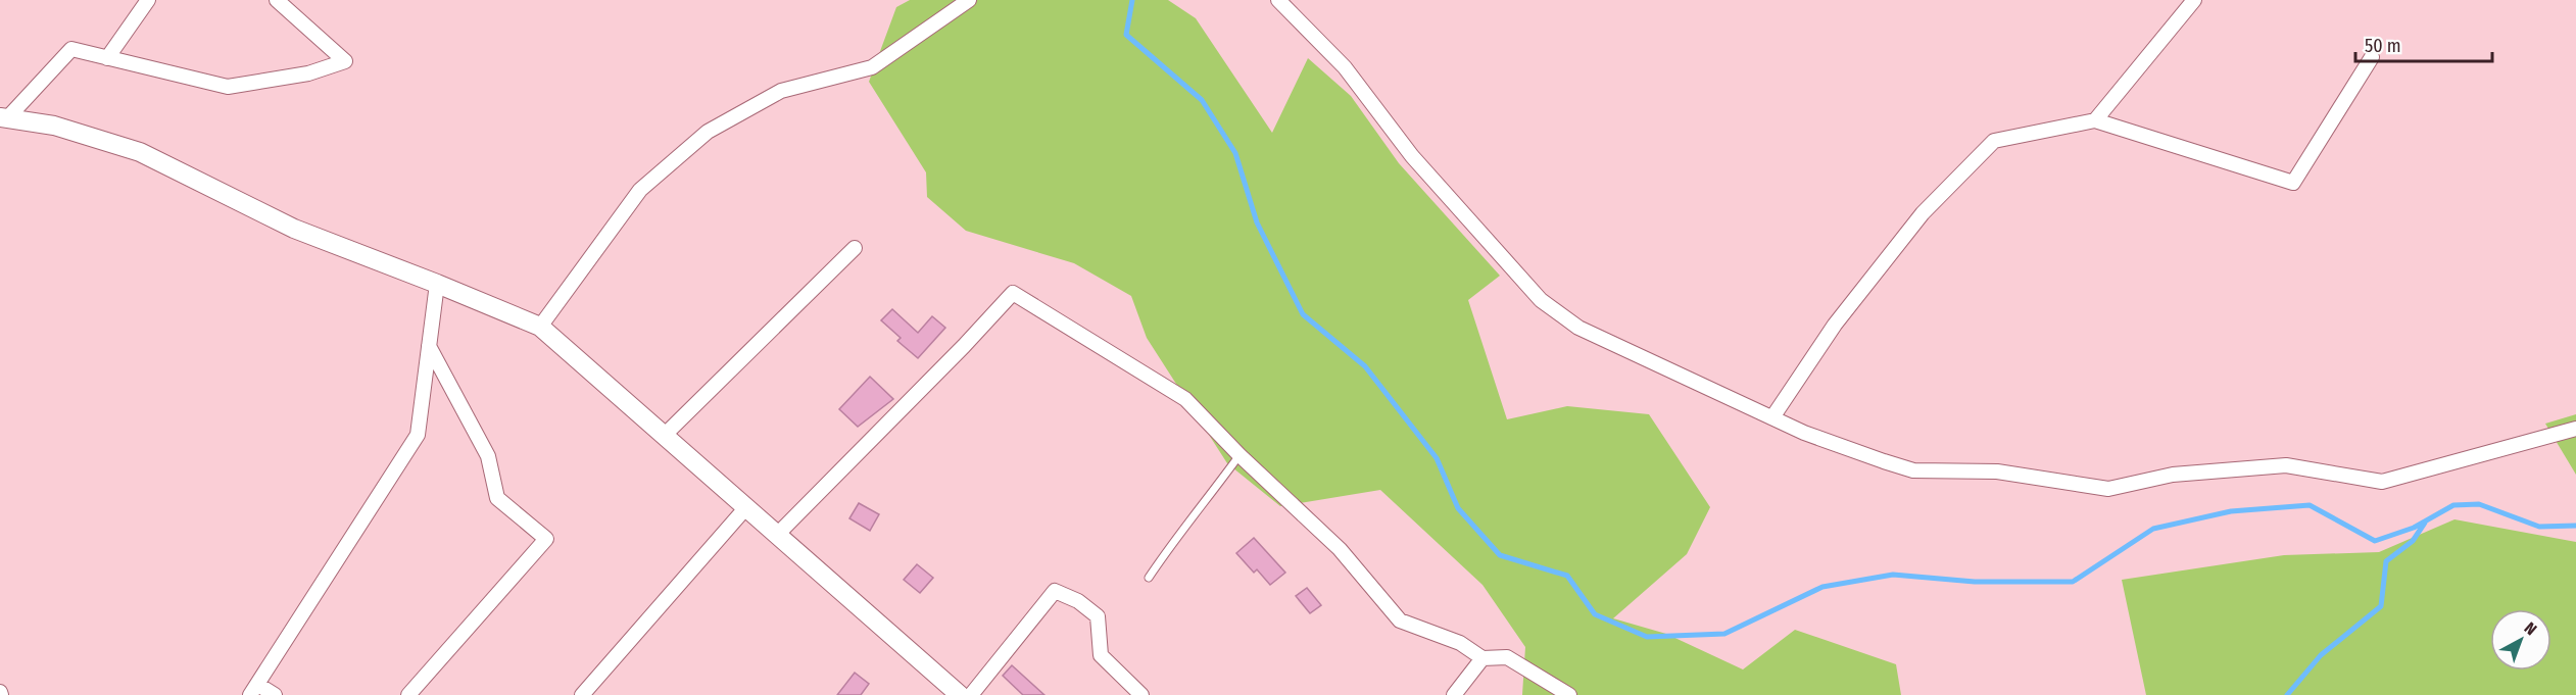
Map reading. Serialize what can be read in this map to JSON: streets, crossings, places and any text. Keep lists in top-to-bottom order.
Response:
{
  "scale_bar": "50 m",
  "north": "top right"
}
